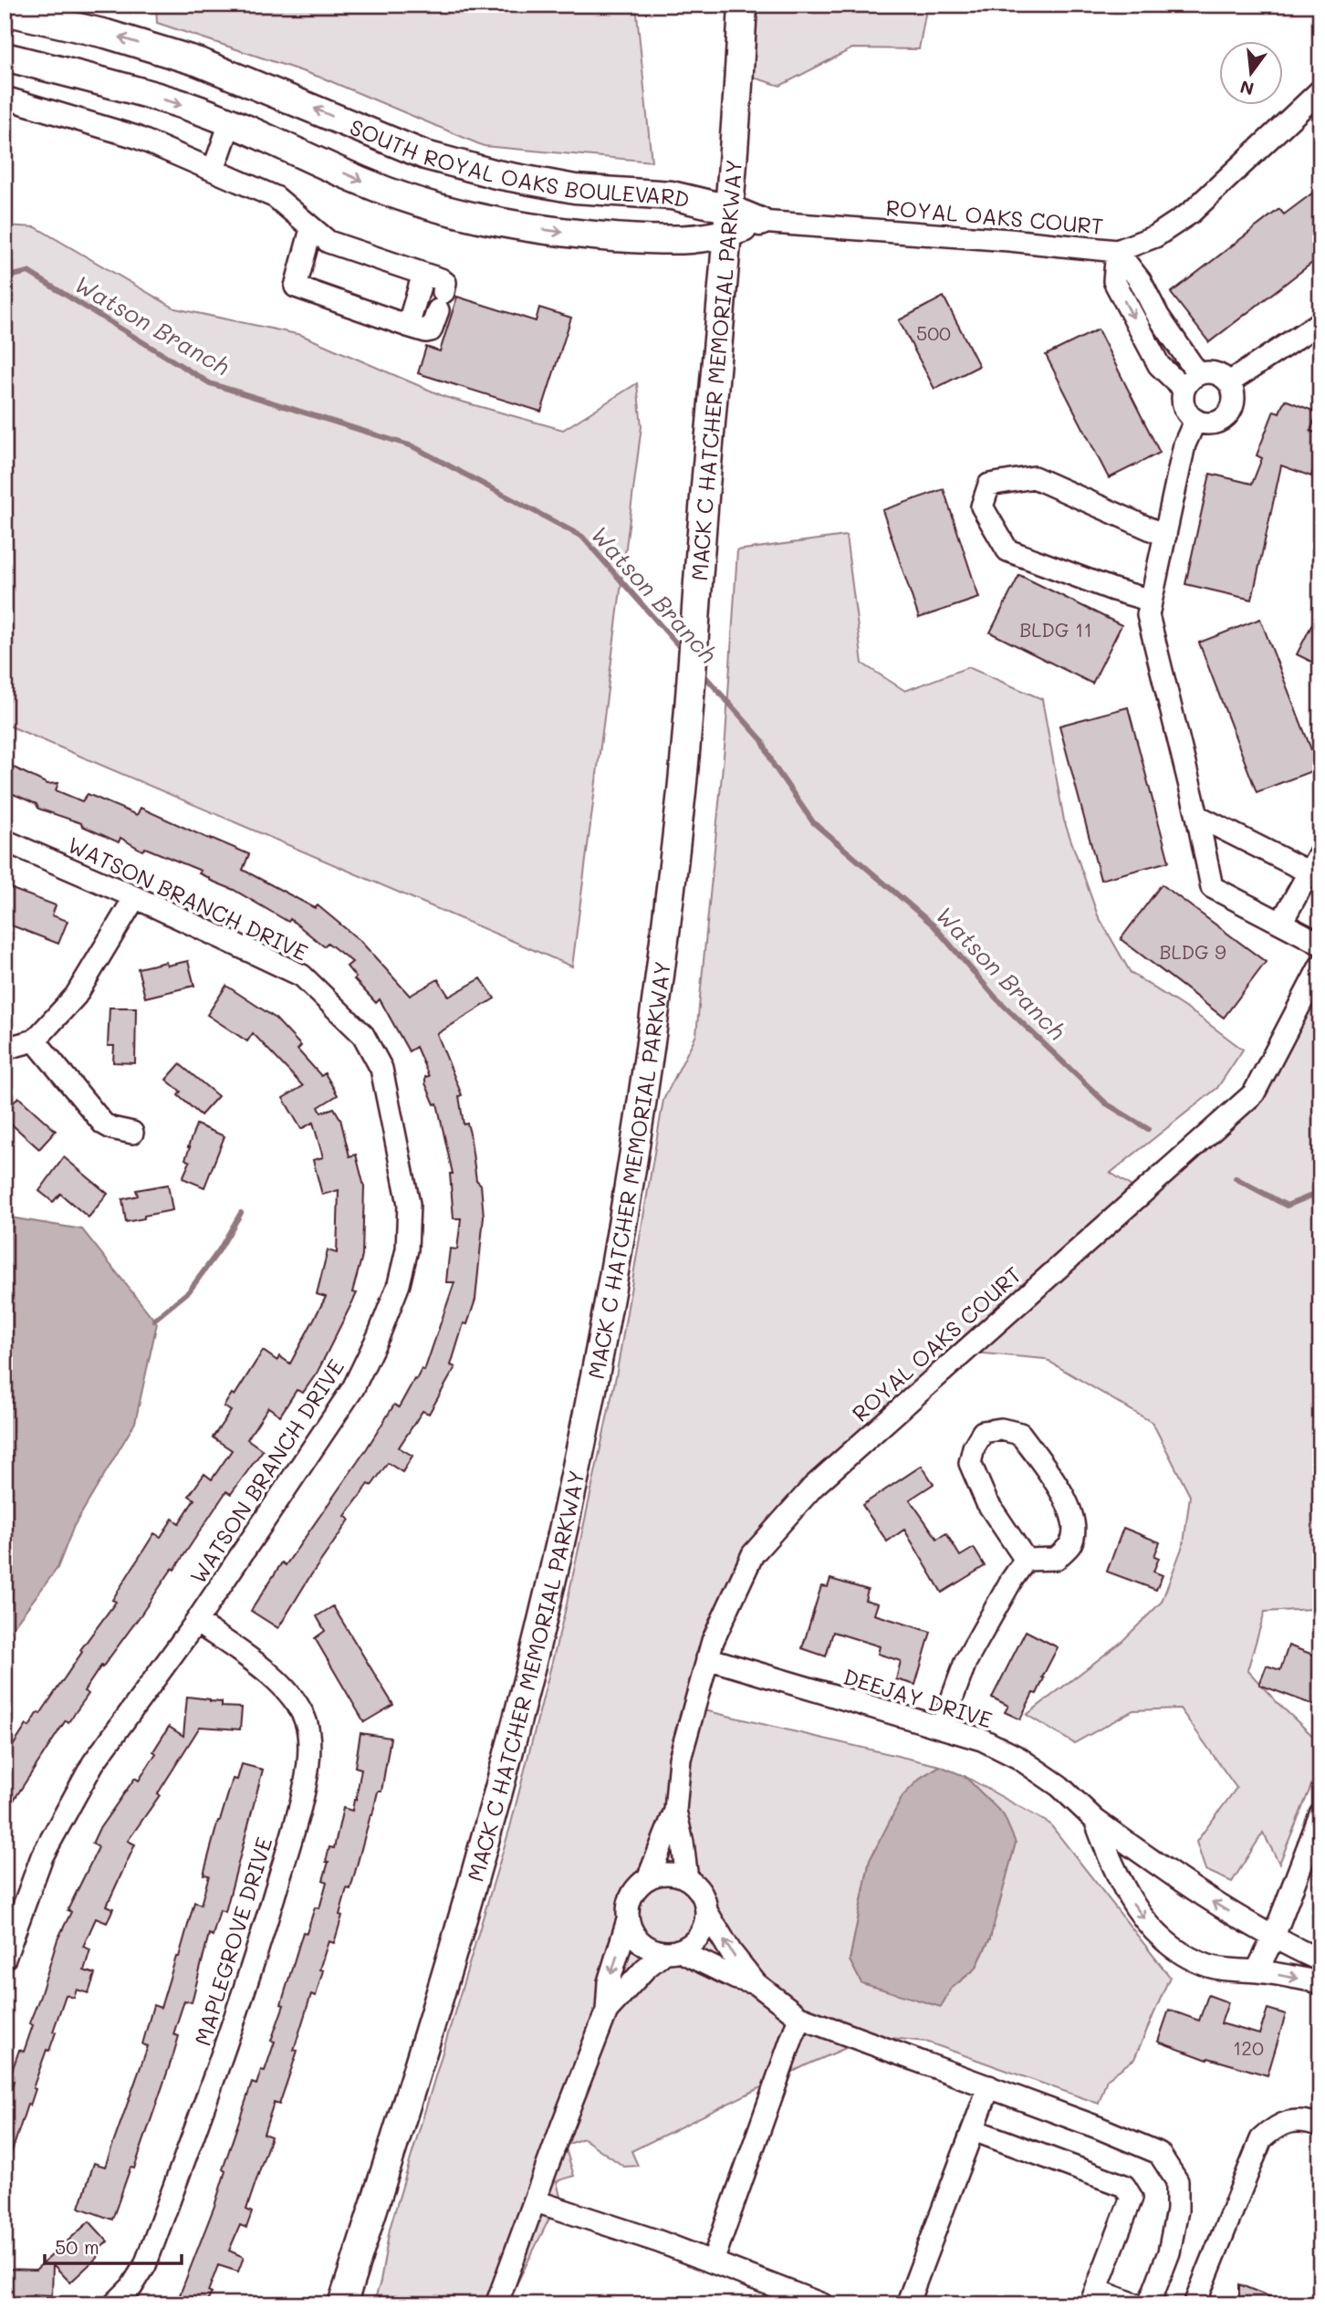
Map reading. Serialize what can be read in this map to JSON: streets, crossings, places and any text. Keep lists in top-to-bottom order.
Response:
{
  "streets": {
    "main road": ["SOUTH ROYAL OAKS BOULEVARD", "MACK C HATCHER MEMORIAL PARKWAY"],
    "street": [
      "ROYAL OAKS COURT",
      "WATSON BRANCH DRIVE",
      "DEEJAY DRIVE",
      "MAPLEGROVE DRIVE"
    ]
  },
  "crossings": [
    ["SOUTH ROYAL OAKS BOULEVARD", "ROYAL OAKS COURT"],
    ["SOUTH ROYAL OAKS BOULEVARD", "MACK C HATCHER MEMORIAL PARKWAY"],
    ["ROYAL OAKS COURT", "DEEJAY DRIVE"],
    ["WATSON BRANCH DRIVE", "MAPLEGROVE DRIVE"]
  ],
  "water": ["Watson Branch"],
  "house_numbers": [
    "500",
    "BLDG 11",
    "BLDG 9",
    "120"
  ],
  "scale_bar": "50 m",
  "north": "bottom"
}
